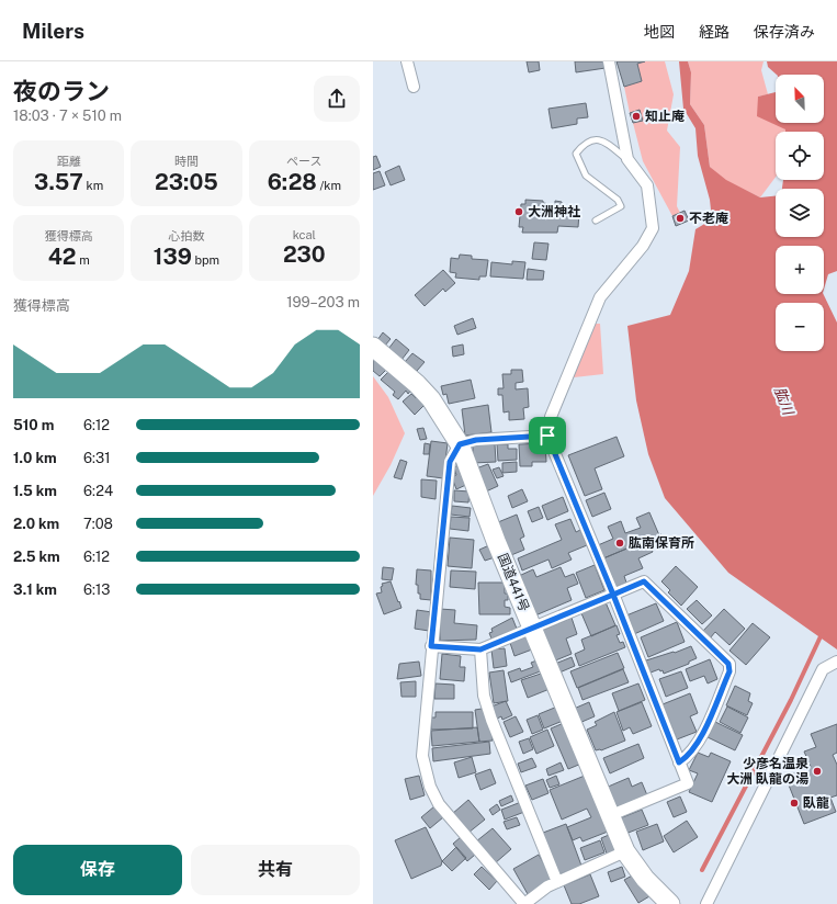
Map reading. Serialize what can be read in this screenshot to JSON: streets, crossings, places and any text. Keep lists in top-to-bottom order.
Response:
{
  "streets": {
    "highway": ["国道441号"]
  },
  "water": ["肱川"],
  "places": [
    "知止庵",
    "大洲神社",
    "不老庵",
    "肱南保育所",
    "少彦名温泉 大洲 臥龍の湯",
    "臥龍"
  ],
  "north": "top left",
  "page": {
    "header": "Milers",
    "nav": ["地図", "経路", "保存済み"],
    "heading": ["夜のラン", "18:03 · 7 × 510 m"],
    "map_buttons": ["+", "−"],
    "stats": [
      ["距離", "3.57 km"],
      ["時間", "23:05"],
      ["ペース", "6:28 /km"],
      ["獲得標高", "42 m"],
      ["心拍数", "139 bpm"],
      ["kcal", "230"]
    ],
    "chart": ["獲得標高", "199–203 m"],
    "list": [
      {
        "name": "510 m",
        "note": "6:12"
      },
      {
        "name": "1.0 km",
        "note": "6:31"
      },
      {
        "name": "1.5 km",
        "note": "6:24"
      },
      {
        "name": "2.0 km",
        "note": "7:08"
      },
      {
        "name": "2.5 km",
        "note": "6:12"
      },
      {
        "name": "3.1 km",
        "note": "6:13"
      }
    ],
    "buttons": ["保存", "共有"]
  }
}
